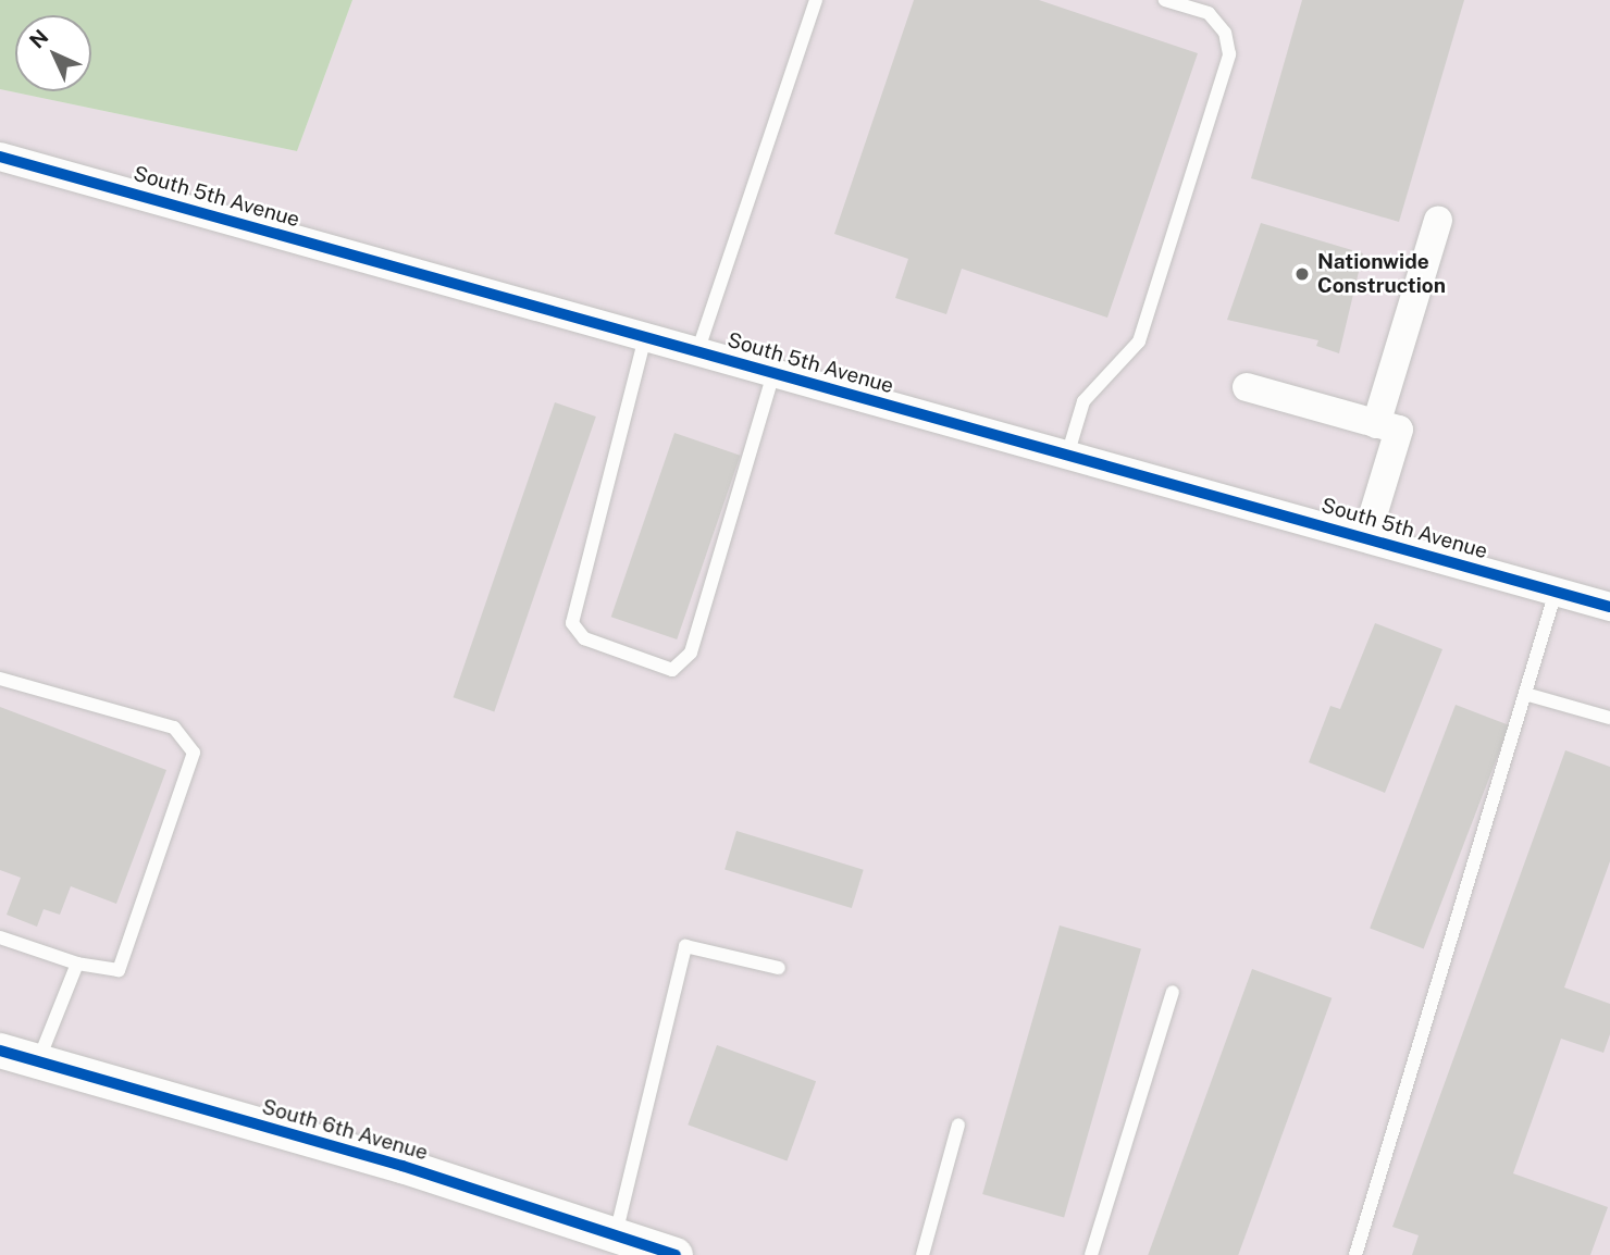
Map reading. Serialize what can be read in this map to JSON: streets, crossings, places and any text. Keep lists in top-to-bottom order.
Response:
{
  "streets": {
    "street": ["South 5th Avenue", "South 6th Avenue"]
  },
  "places": ["Nationwide Construction"],
  "north": "top left"
}
